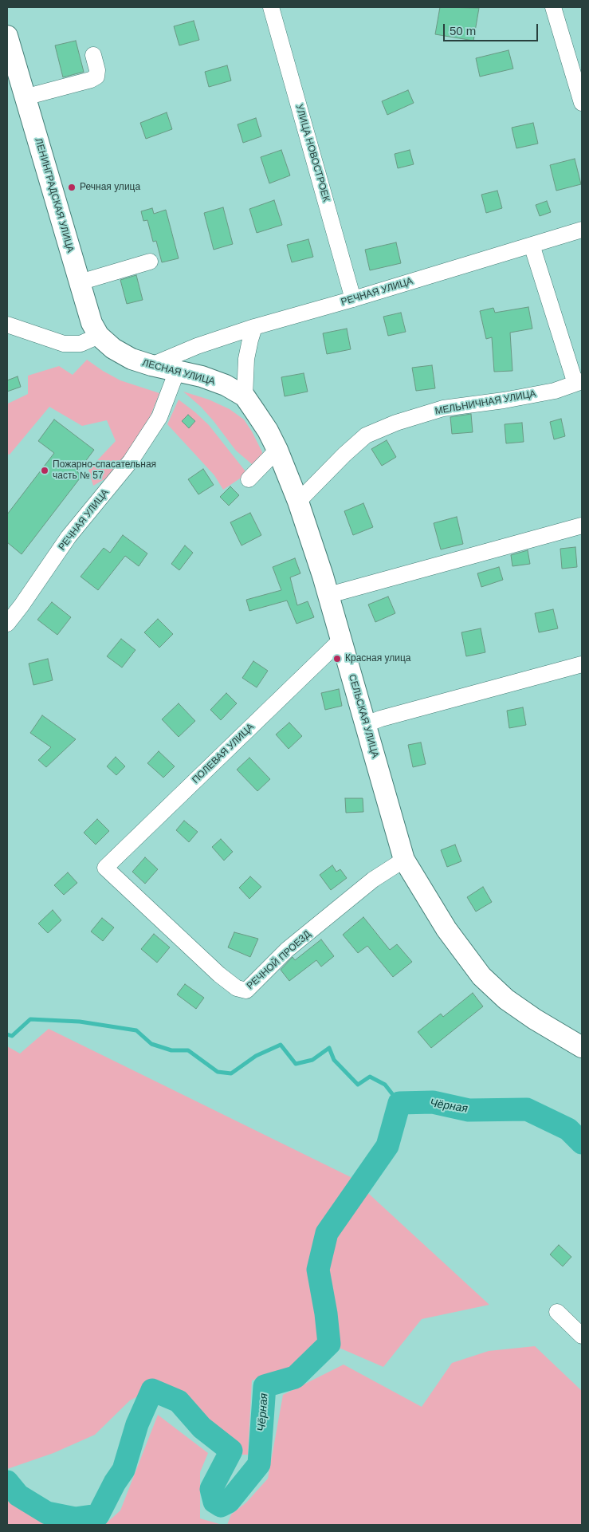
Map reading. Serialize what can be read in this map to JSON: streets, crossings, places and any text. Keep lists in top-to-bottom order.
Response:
{
  "streets": {
    "main road": ["ЛЕНИНГРАДСКАЯ УЛИЦА", "ЛЕСНАЯ УЛИЦА", "СЕЛЬСКАЯ УЛИЦА"],
    "street": [
      "УЛИЦА НОВОСТРОЕК",
      "РЕЧНАЯ УЛИЦА",
      "МЕЛЬНИЧНАЯ УЛИЦА",
      "ПОЛЕВАЯ УЛИЦА",
      "РЕЧНОЙ ПРОЕЗД"
    ]
  },
  "crossings": [
    ["УЛИЦА НОВОСТРОЕК", "РЕЧНАЯ УЛИЦА"],
    ["ЛЕНИНГРАДСКАЯ УЛИЦА", "ЛЕСНАЯ УЛИЦА"],
    ["РЕЧНАЯ УЛИЦА", "ЛЕСНАЯ УЛИЦА"],
    ["ЛЕСНАЯ УЛИЦА", "СЕЛЬСКАЯ УЛИЦА"],
    ["МЕЛЬНИЧНАЯ УЛИЦА", "СЕЛЬСКАЯ УЛИЦА"],
    ["СЕЛЬСКАЯ УЛИЦА", "ПОЛЕВАЯ УЛИЦА"],
    ["СЕЛЬСКАЯ УЛИЦА", "РЕЧНОЙ ПРОЕЗД"],
    ["ПОЛЕВАЯ УЛИЦА", "РЕЧНОЙ ПРОЕЗД"]
  ],
  "water": ["Чёрная"],
  "places": ["Речная улица", "Пожарно-спасательная часть № 57", "Красная улица"],
  "scale_bar": "50 m"
}
